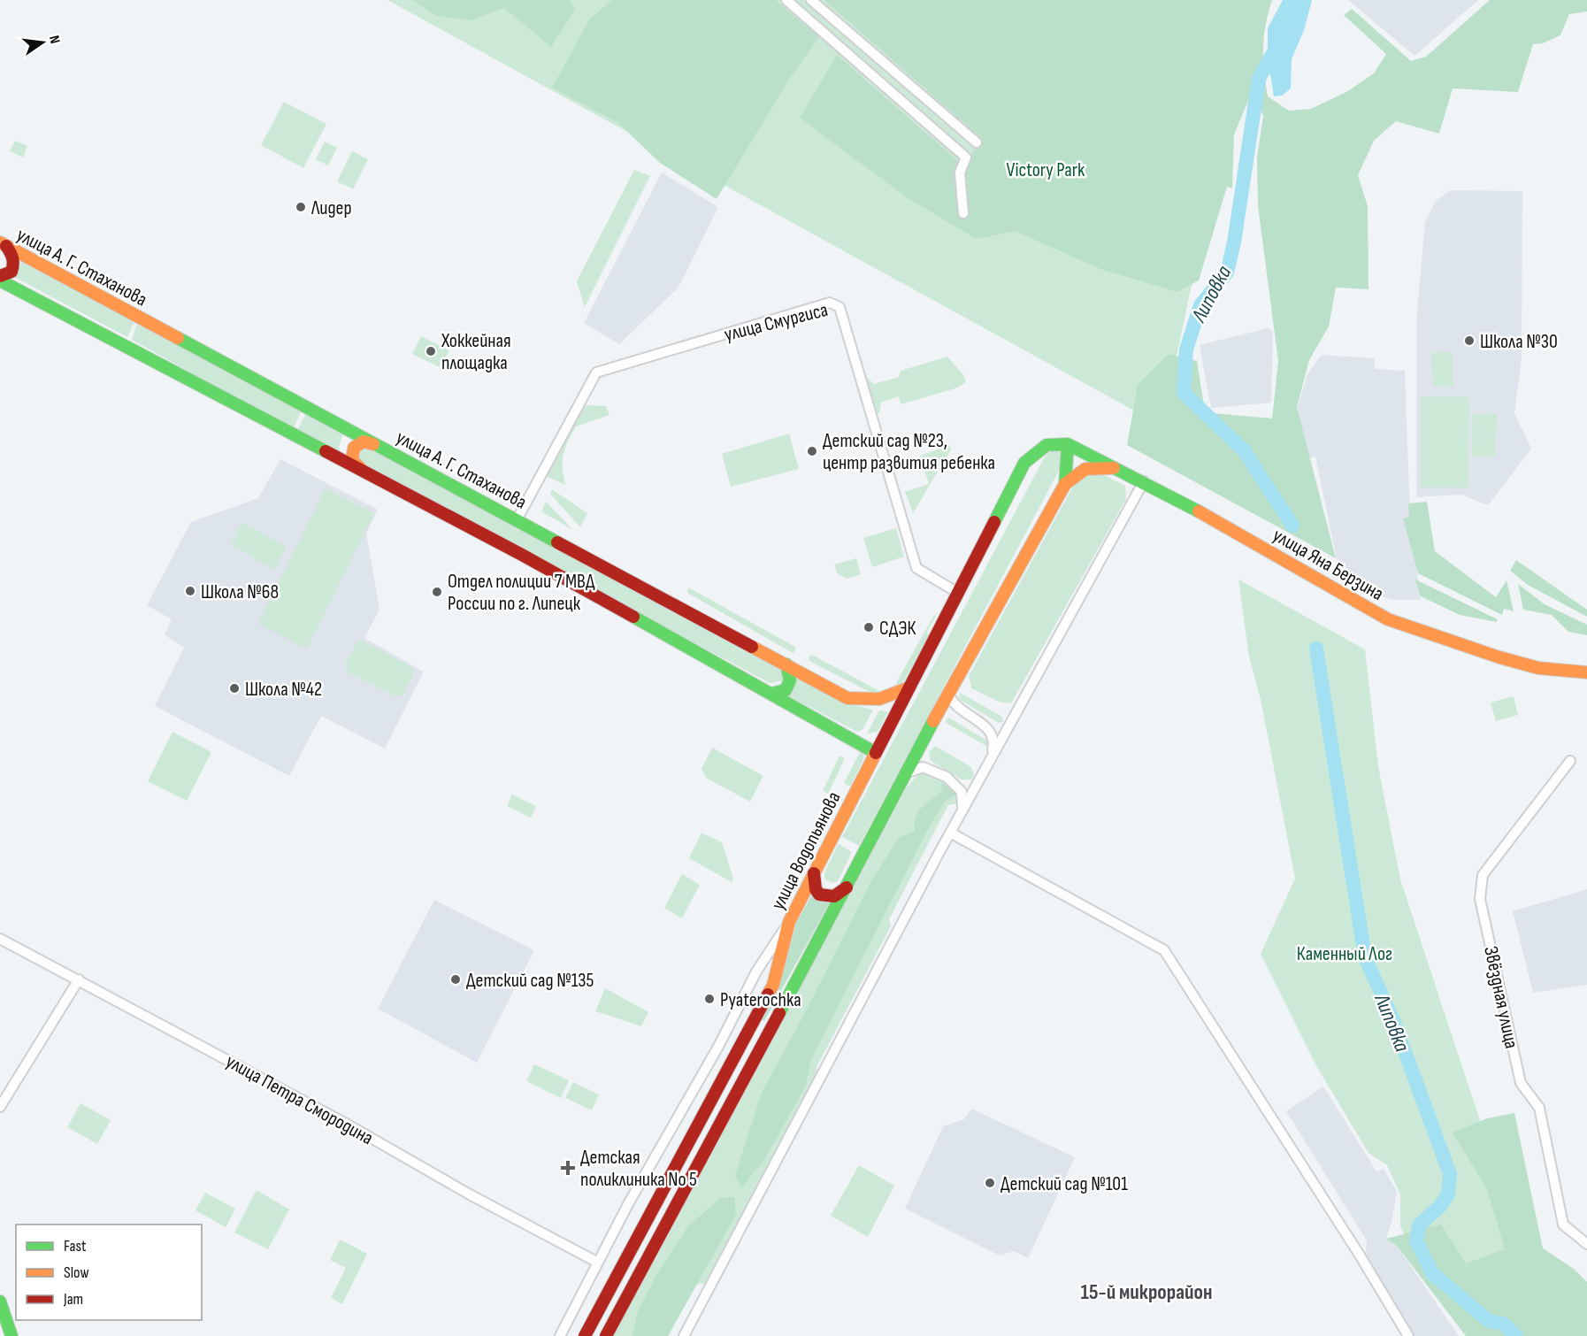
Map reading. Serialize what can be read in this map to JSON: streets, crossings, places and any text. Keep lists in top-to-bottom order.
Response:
{
  "streets": {
    "main road": ["улица А. Г. Стаханова", "улица Яна Берзина", "улица Водопьянова"],
    "street": ["улица Смургиса", "Звёздная улица", "улица Петра Смородина"]
  },
  "crossings": [
    ["улица А. Г. Стаханова", "улица Смургиса"],
    ["улица А. Г. Стаханова", "улица Водопьянова"],
    ["улица Смургиса", "улица Водопьянова"],
    ["улица Яна Берзина", "улица Водопьянова"]
  ],
  "districts": ["15-й микрорайон"],
  "water": ["Липовка"],
  "parks": ["Victory Park", "Каменный Лог"],
  "places": {
    "other": [
      "Лидер",
      "Школа №30",
      "Хоккейная площадка",
      "Детский сад №23, центр развития ребенка",
      "Школа №68",
      "Отдел полиции 7 МВД России по г. Липецк",
      "СДЭК",
      "Школа №42",
      "Детский сад №135",
      "Pyaterochka",
      "Детский сад №101"
    ],
    "health": ["Детская поликлиника No 5"]
  },
  "legend": ["Fast", "Slow", "Jam"],
  "north": "right"
}
